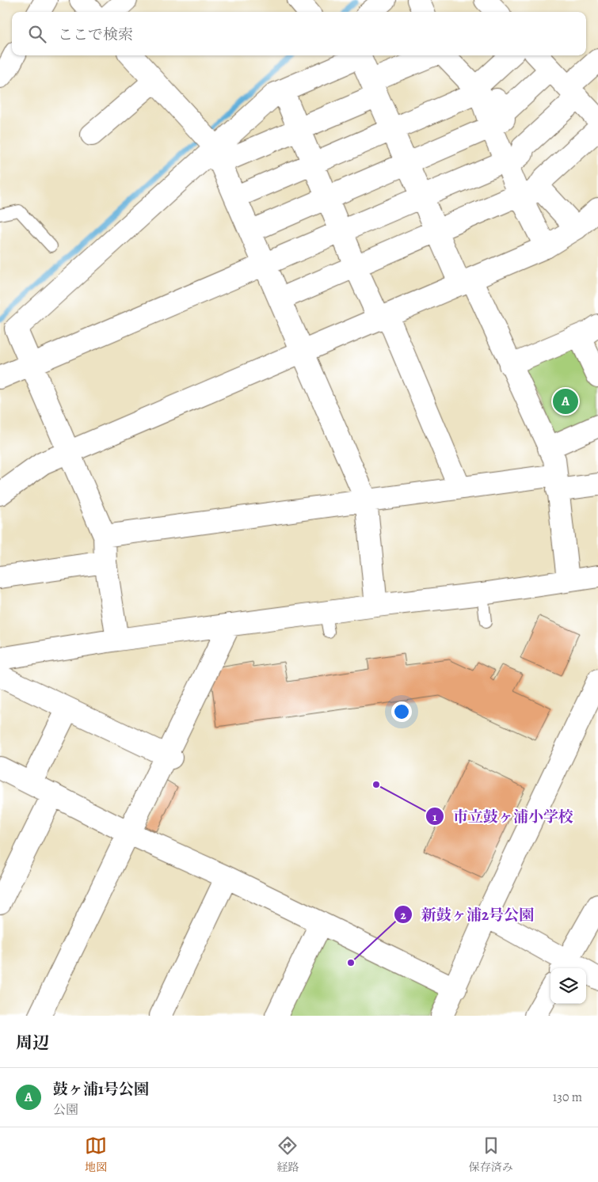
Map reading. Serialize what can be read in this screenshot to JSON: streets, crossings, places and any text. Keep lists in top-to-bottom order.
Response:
{
  "places": ["市立鼓ヶ浦小学校", "新鼓ヶ浦2号公園"],
  "page": {
    "search": "ここで検索",
    "pins": "A",
    "heading": "周辺",
    "list": [
      {
        "mark": "A",
        "name": "鼓ヶ浦1号公園",
        "note": "公園",
        "value": "130 m"
      }
    ],
    "nav": ["地図", "経路", "保存済み"]
  }
}
